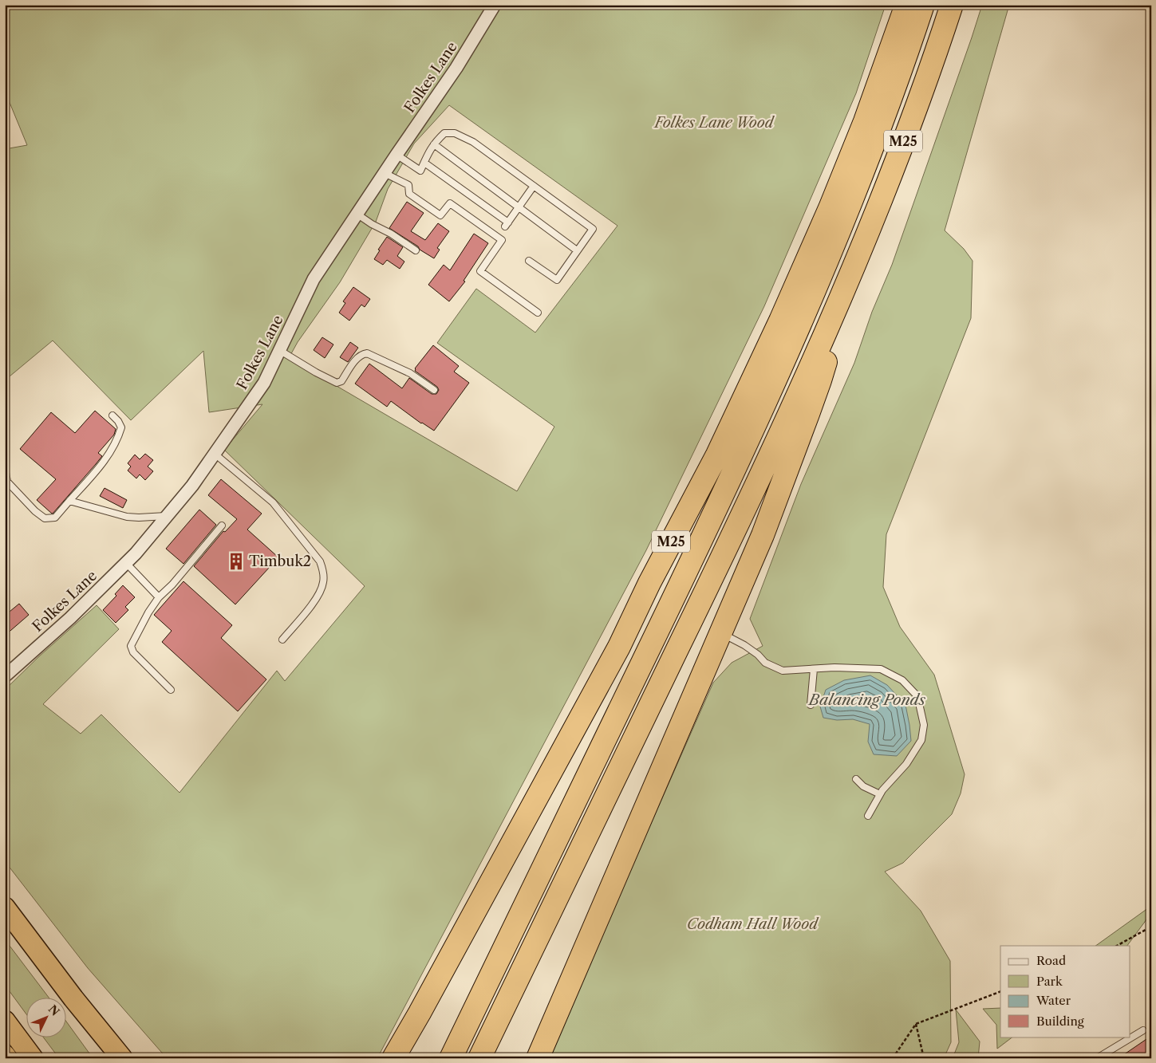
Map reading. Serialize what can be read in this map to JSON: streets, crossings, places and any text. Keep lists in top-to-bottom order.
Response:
{
  "streets": {
    "highway": ["M25"],
    "street": ["Folkes Lane"]
  },
  "water": ["Balancing Ponds"],
  "parks": ["Folkes Lane Wood", "Codham Hall Wood"],
  "places": {
    "building": ["Timbuk2"]
  },
  "legend": [
    "Road",
    "Park",
    "Water",
    "Building"
  ],
  "north": "top right"
}
